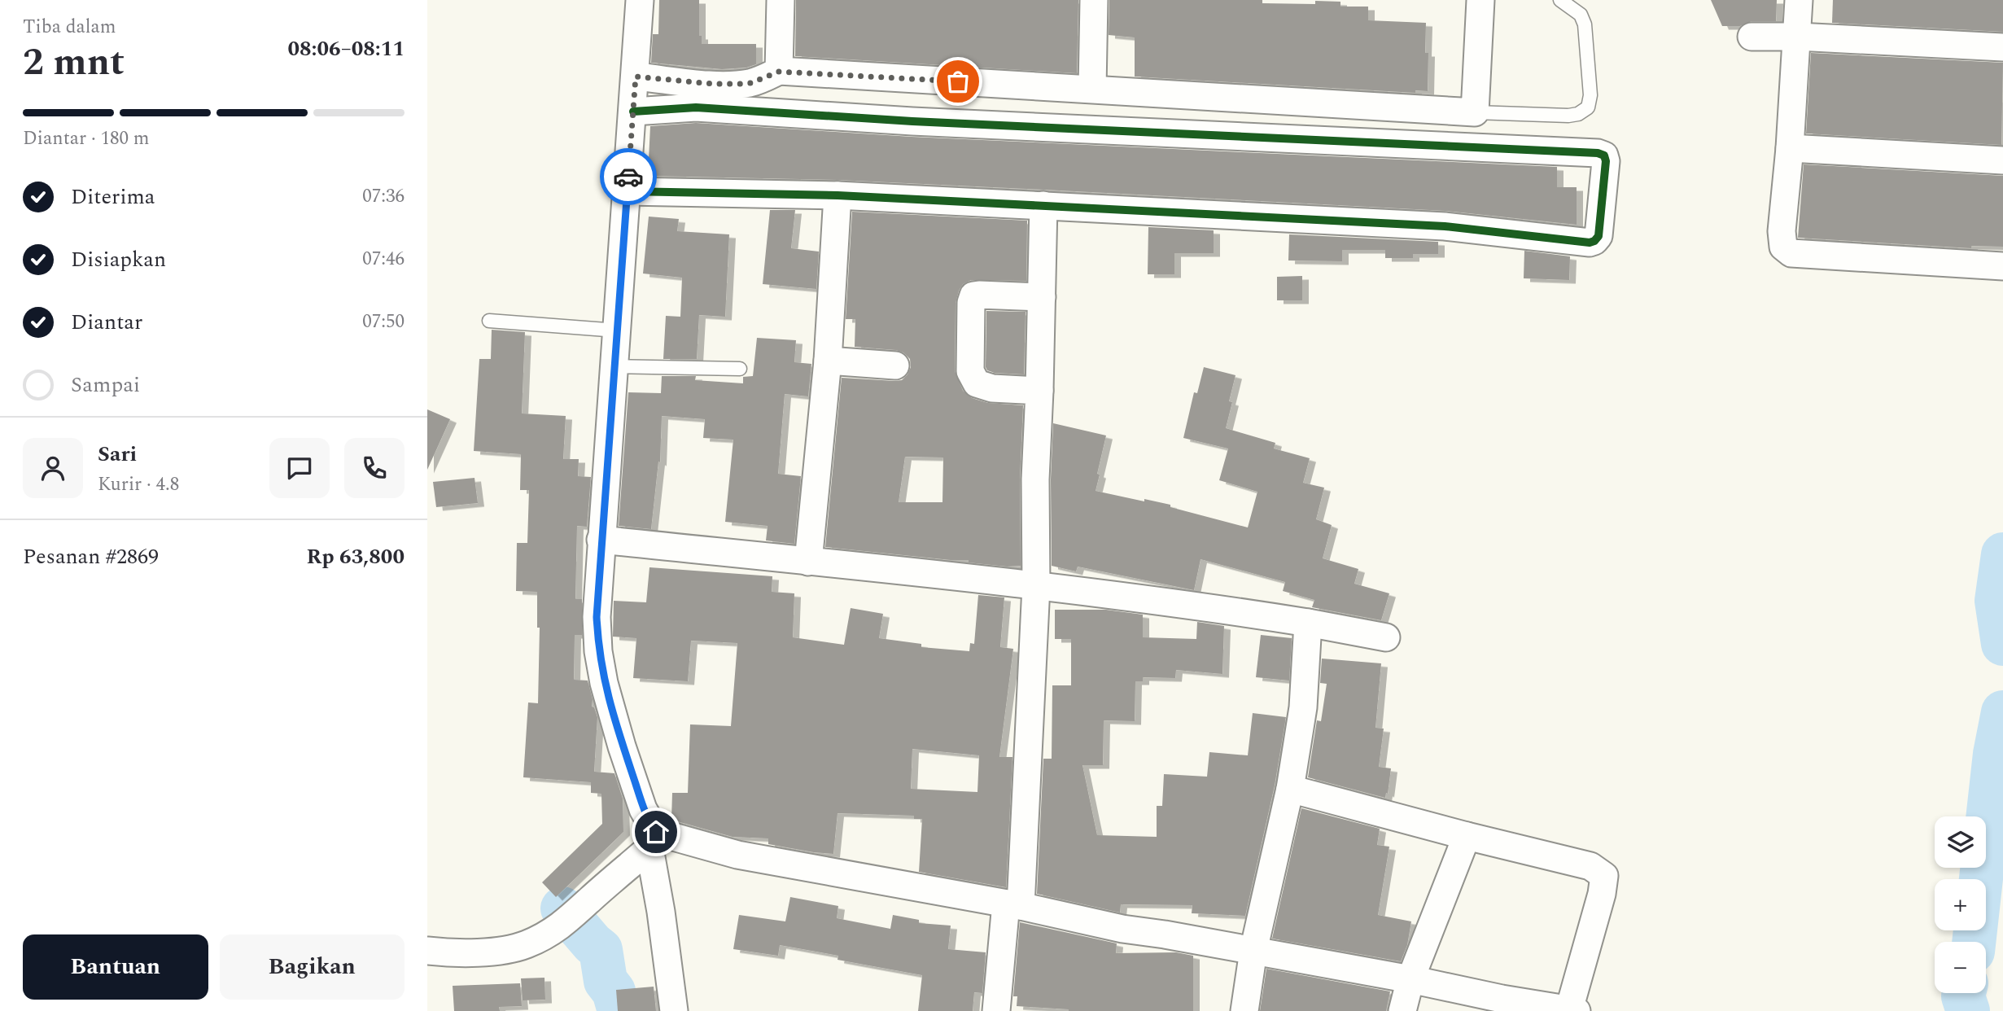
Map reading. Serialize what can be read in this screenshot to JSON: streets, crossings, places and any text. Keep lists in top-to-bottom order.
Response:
{
  "page": {
    "heading": ["2 mnt", "Tiba dalam", "08:06–08:11"],
    "panel": [
      "Sari",
      "Kurir · 4.8",
      "Pesanan #2869",
      "Rp 63,800"
    ],
    "bar": "Diantar · 180 m",
    "list": [
      ["Diterima", "07:36"],
      ["Disiapkan", "07:46"],
      ["Diantar", "07:50"],
      "Sampai"
    ],
    "map_buttons": ["+", "−"],
    "buttons": ["Bantuan", "Bagikan"]
  }
}
